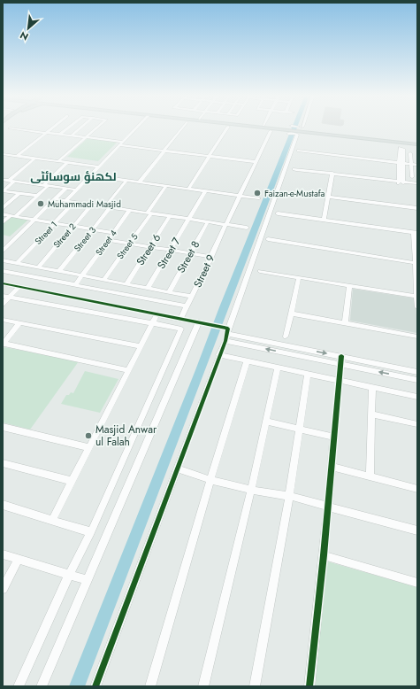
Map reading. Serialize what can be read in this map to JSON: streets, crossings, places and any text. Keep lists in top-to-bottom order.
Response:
{
  "streets": {
    "street": [
      "Street 1",
      "Street 2",
      "Street 3",
      "Street 4",
      "Street 5",
      "Street 6",
      "Street 7",
      "Street 8",
      "Street 9"
    ]
  },
  "districts": ["لکھنؤ سوسائٹی"],
  "places": ["Faizan-e-Mustafa", "Muhammadi Masjid", "Masjid Anwar ul Falah"],
  "north": "bottom left"
}
